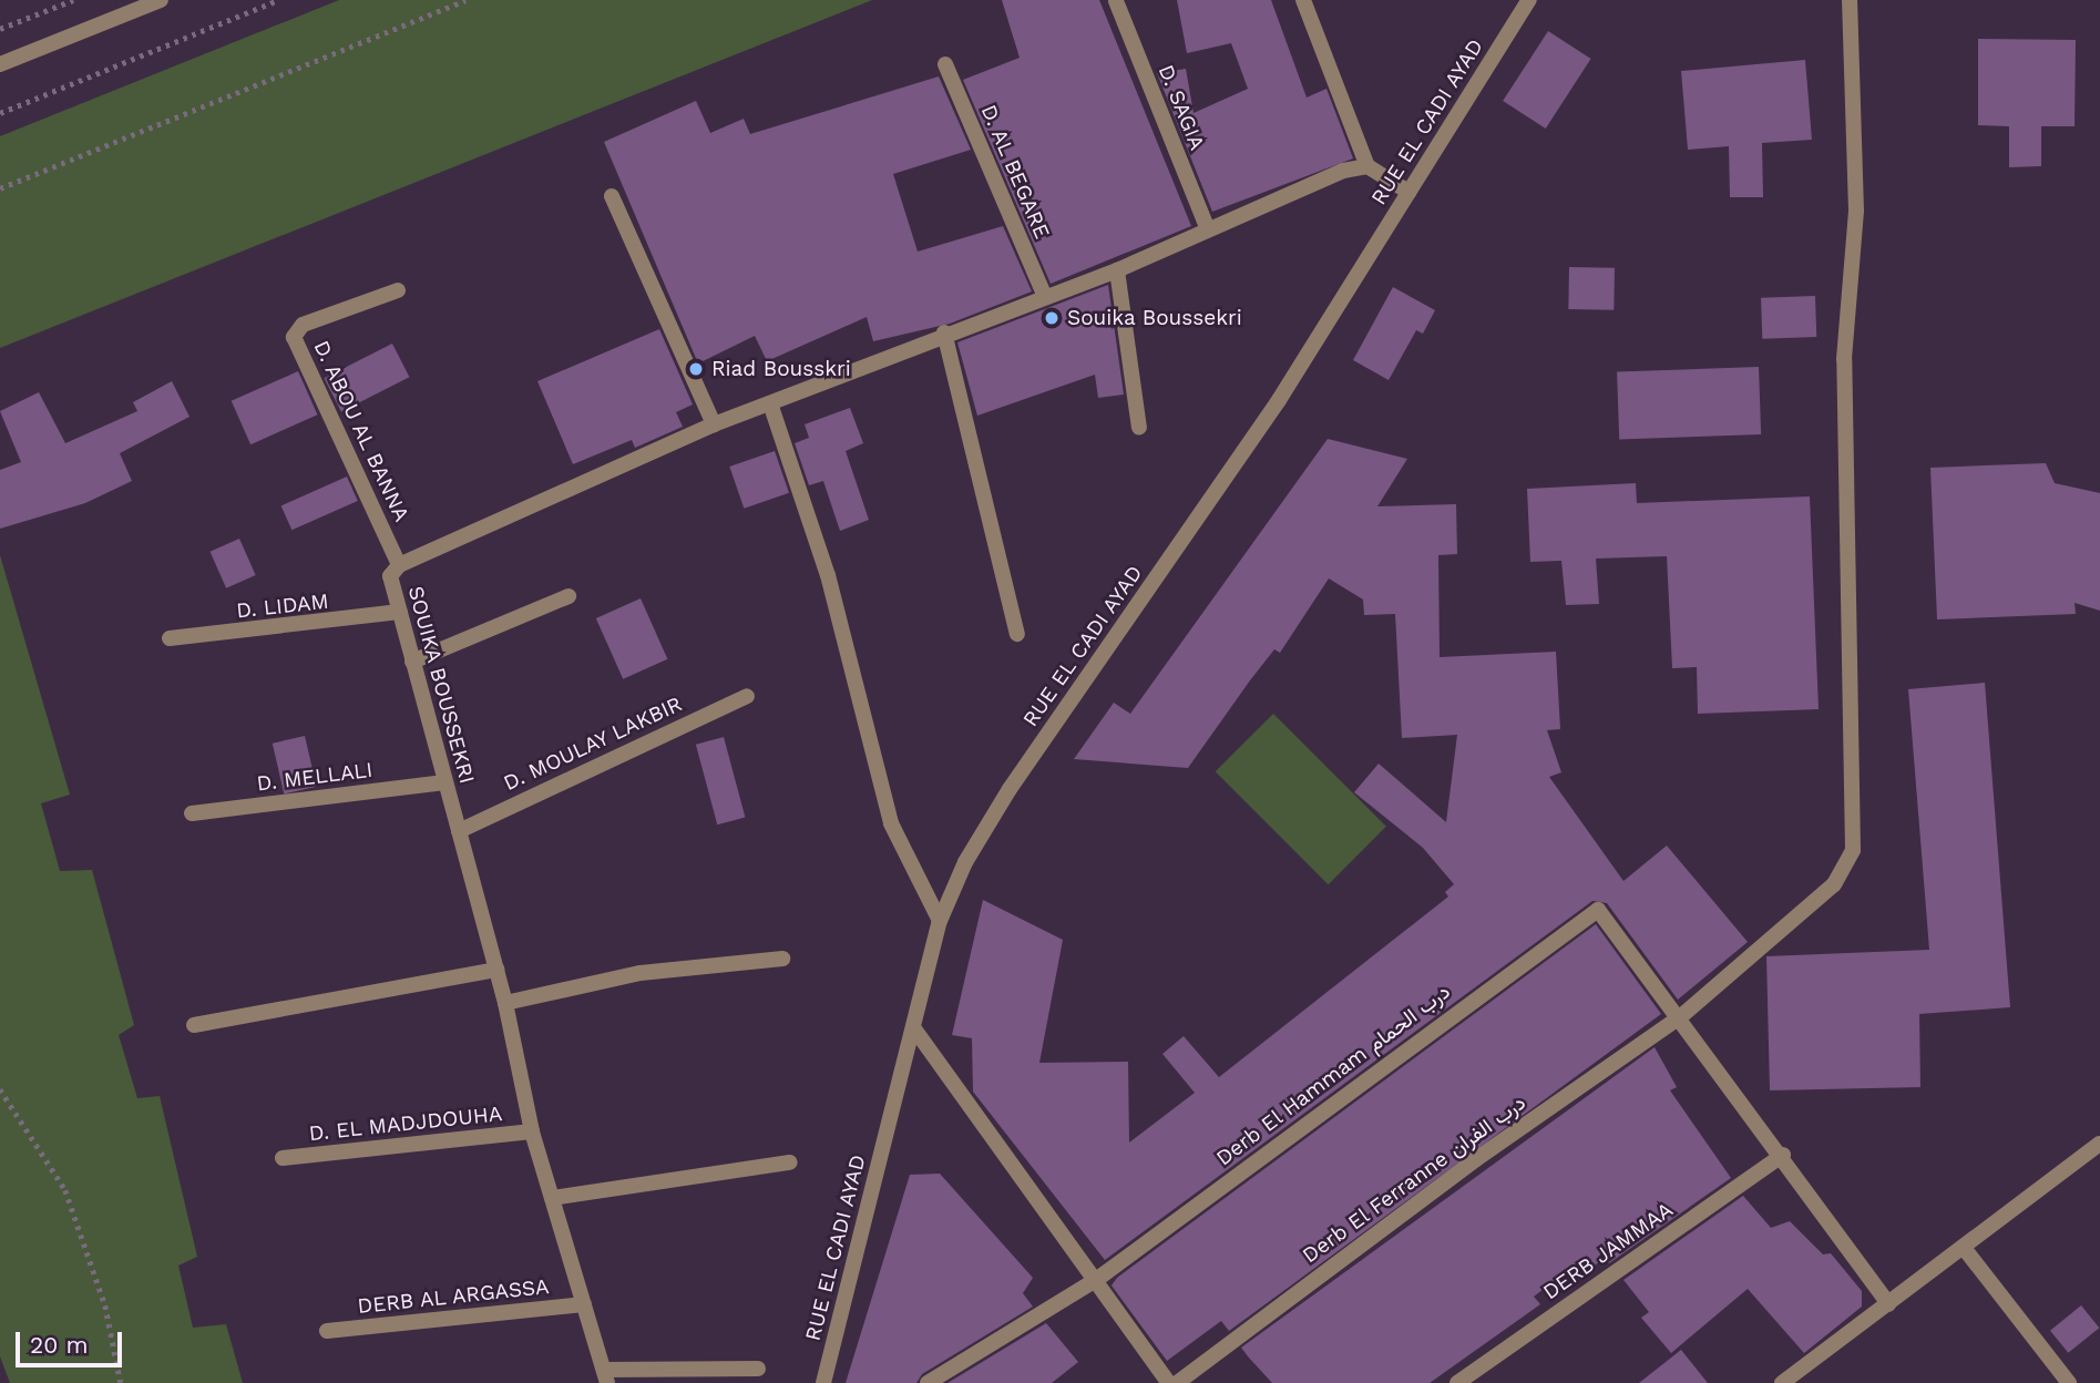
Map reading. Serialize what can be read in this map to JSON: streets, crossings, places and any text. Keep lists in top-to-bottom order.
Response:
{
  "streets": {
    "street": [
      "D. SAGIA",
      "RUE EL CADI AYAD",
      "D. AL BEGARE",
      "D. ABOU AL BANNA",
      "D. LIDAM",
      "SOUIKA BOUSSEKRI",
      "D. MOULAY LAKBIR",
      "D. MELLALI",
      "Derb El Hammam درب الحمام",
      "D. EL MADJDOUHA",
      "Derb El Ferranne درب الفران",
      "DERB JAMMAA",
      "DERB AL ARGASSA"
    ]
  },
  "crossings": [
    ["D. SAGIA", "SOUIKA BOUSSEKRI"],
    ["D. AL BEGARE", "SOUIKA BOUSSEKRI"],
    ["D. ABOU AL BANNA", "SOUIKA BOUSSEKRI"],
    ["D. LIDAM", "SOUIKA BOUSSEKRI"],
    ["SOUIKA BOUSSEKRI", "D. MOULAY LAKBIR"],
    ["SOUIKA BOUSSEKRI", "D. MELLALI"],
    ["SOUIKA BOUSSEKRI", "D. EL MADJDOUHA"],
    ["SOUIKA BOUSSEKRI", "DERB AL ARGASSA"],
    ["Derb El Hammam درب الحمام", "Derb El Ferranne درب الفران"]
  ],
  "places": ["Souika Boussekri", "Riad Bousskri"],
  "scale_bar": "20 m"
}
